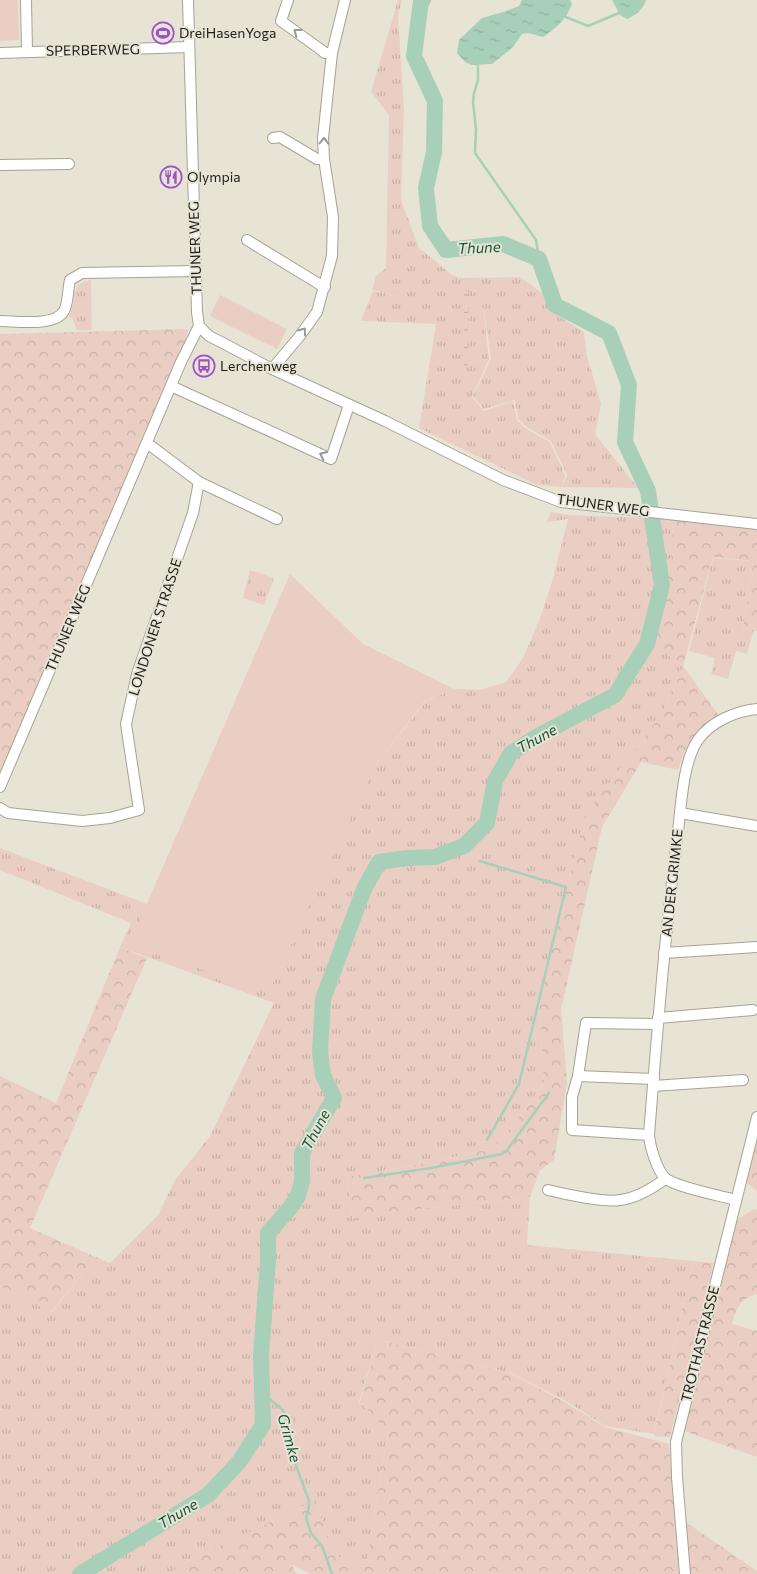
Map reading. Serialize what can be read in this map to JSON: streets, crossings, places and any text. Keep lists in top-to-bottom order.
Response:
{
  "streets": {
    "street": [
      "SPERBERWEG",
      "THUNER WEG",
      "LONDONER STRASSE",
      "AN DER GRIMKE",
      "TROTHASTRASSE"
    ]
  },
  "crossings": [
    ["SPERBERWEG", "THUNER WEG"]
  ],
  "water": ["Thune", "Grimke"],
  "places": {
    "sports": ["DreiHasenYoga"],
    "restaurant": ["Olympia"],
    "bus stop": ["Lerchenweg"]
  }
}
